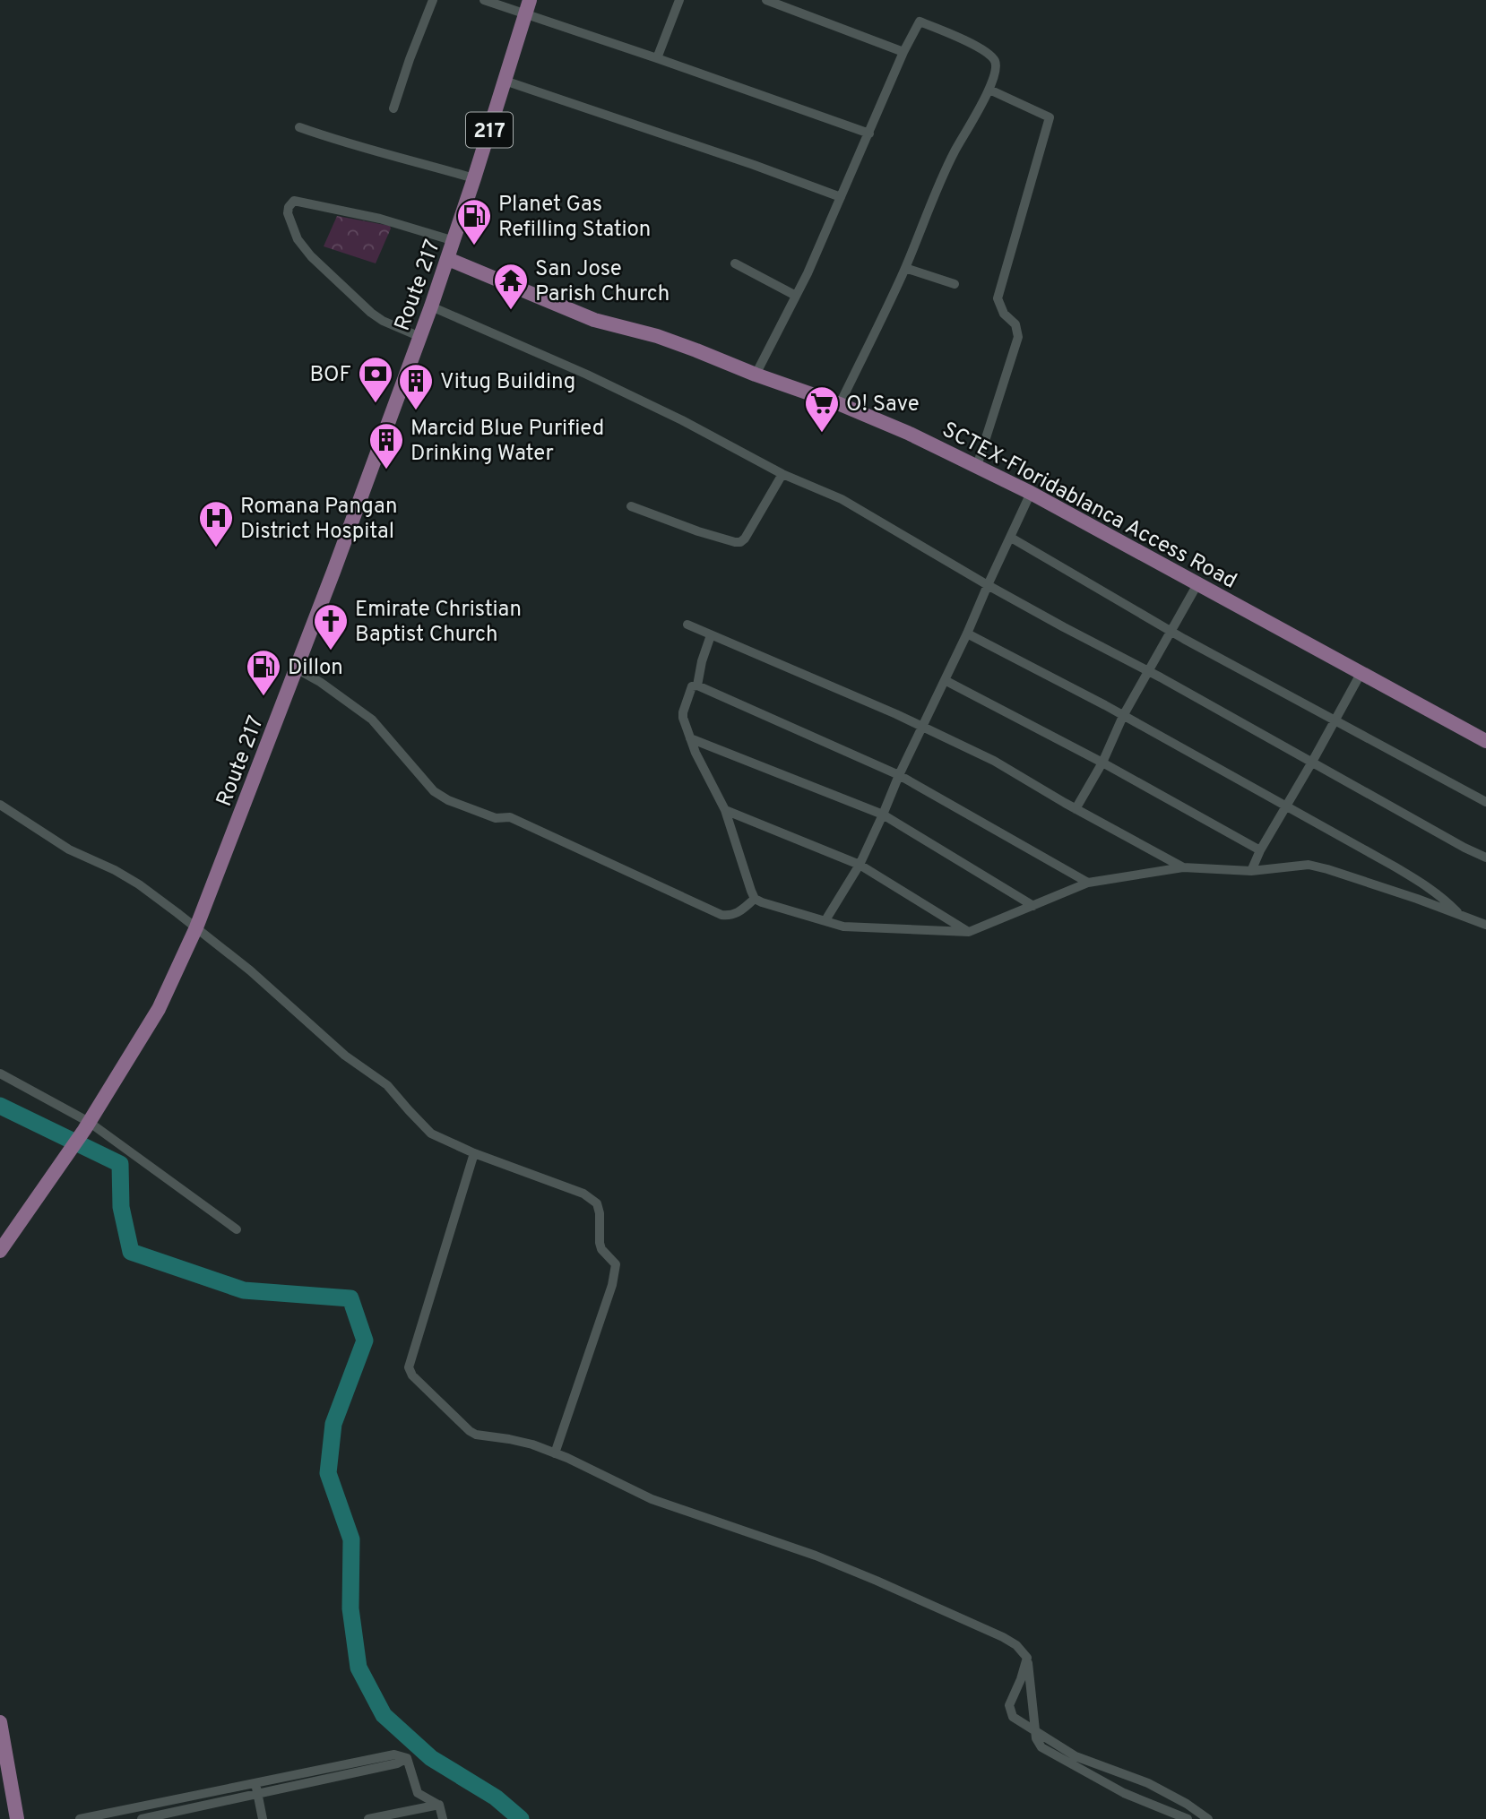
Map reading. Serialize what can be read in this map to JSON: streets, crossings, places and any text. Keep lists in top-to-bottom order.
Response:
{
  "streets": {
    "main road": ["217", "Route 217", "SCTEX-Floridablanca Access Road"]
  },
  "crossings": [
    ["Route 217", "SCTEX-Floridablanca Access Road"]
  ],
  "places": {
    "fuel station": ["Planet Gas Refilling Station", "Dillon"],
    "temple": ["San Jose Parish Church"],
    "bank": ["BOF"],
    "building": ["Vitug Building", "Marcid Blue Purified Drinking Water"],
    "supermarket": ["O! Save"],
    "hospital": ["Romana Pangan District Hospital"],
    "church": ["Emirate Christian Baptist Church"]
  }
}
